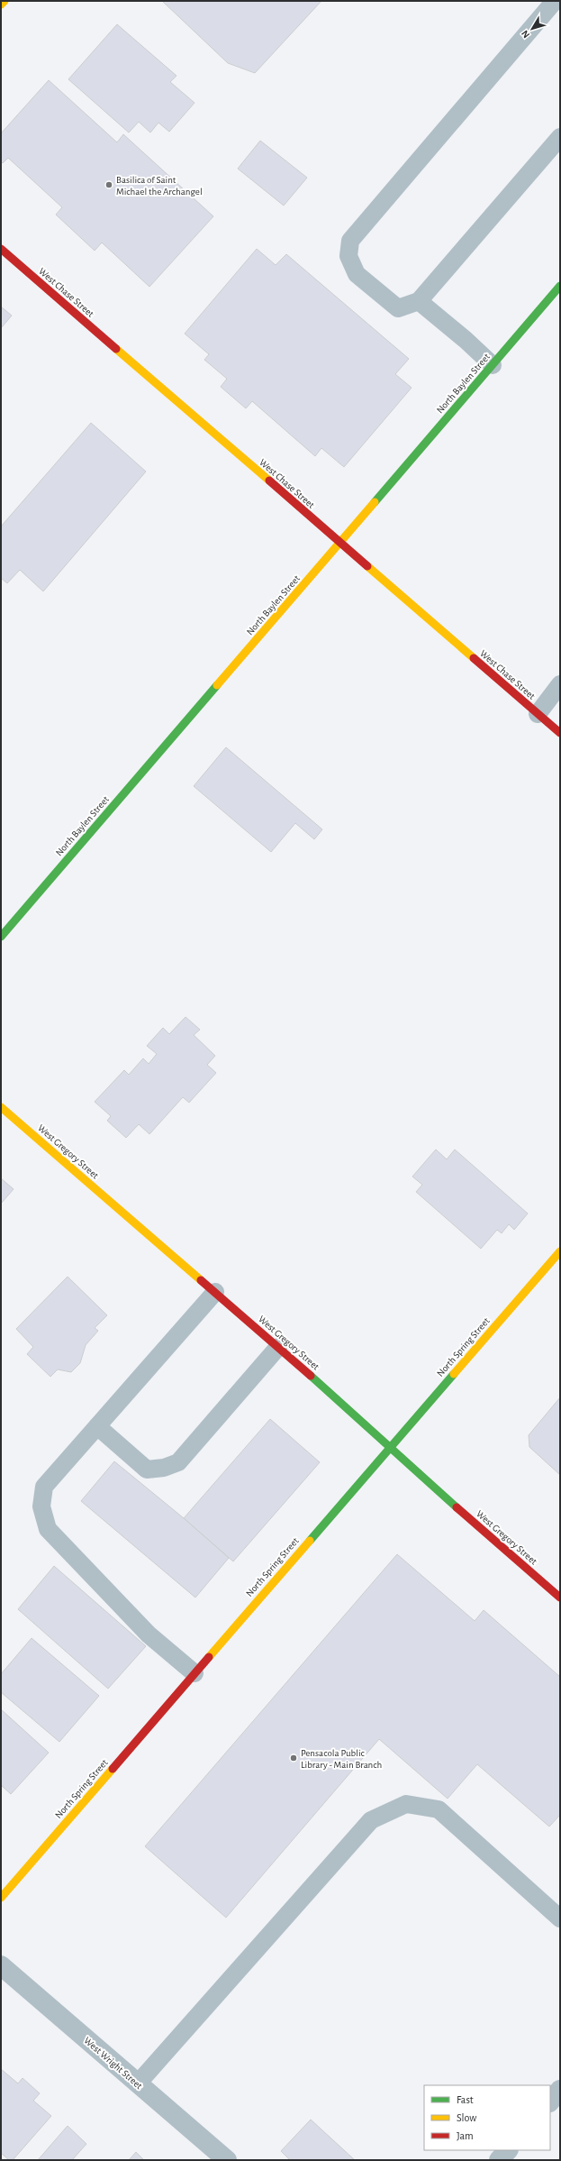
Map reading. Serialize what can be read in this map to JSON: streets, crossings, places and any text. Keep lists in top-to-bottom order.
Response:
{
  "streets": {
    "street": [
      "West Chase Street",
      "North Baylen Street",
      "West Gregory Street",
      "North Spring Street",
      "West Wright Street"
    ]
  },
  "crossings": [
    ["West Chase Street", "North Baylen Street"],
    ["West Gregory Street", "North Spring Street"]
  ],
  "places": ["Basilica of Saint Michael the Archangel", "Pensacola Public Library - Main Branch"],
  "legend": ["Fast", "Slow", "Jam"],
  "north": "bottom left"
}
